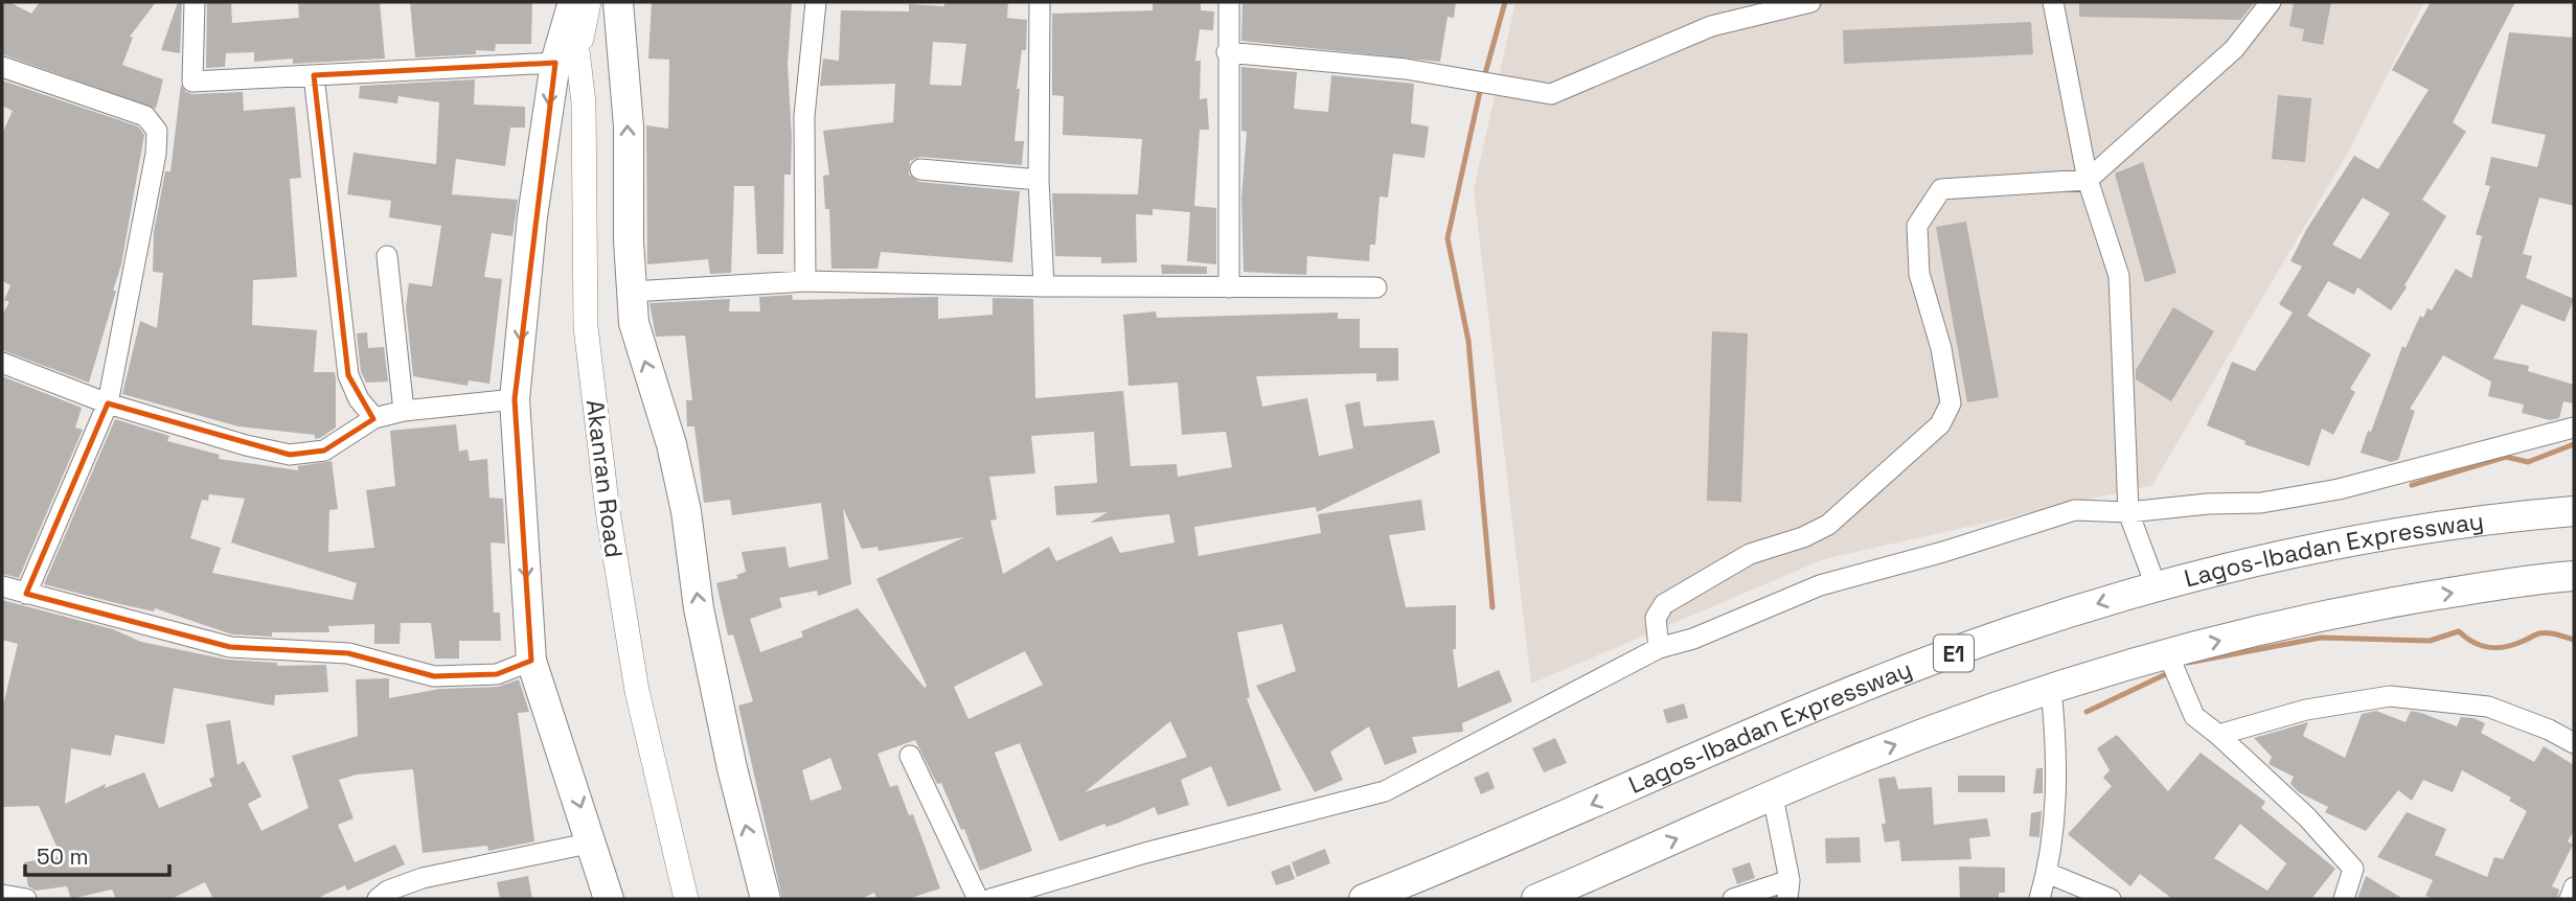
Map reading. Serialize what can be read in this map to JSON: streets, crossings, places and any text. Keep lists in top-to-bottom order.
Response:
{
  "streets": {
    "highway": ["Lagos-Ibadan Expressway", "E1"],
    "main road": ["Akanran Road"]
  },
  "scale_bar": "50 m"
}
